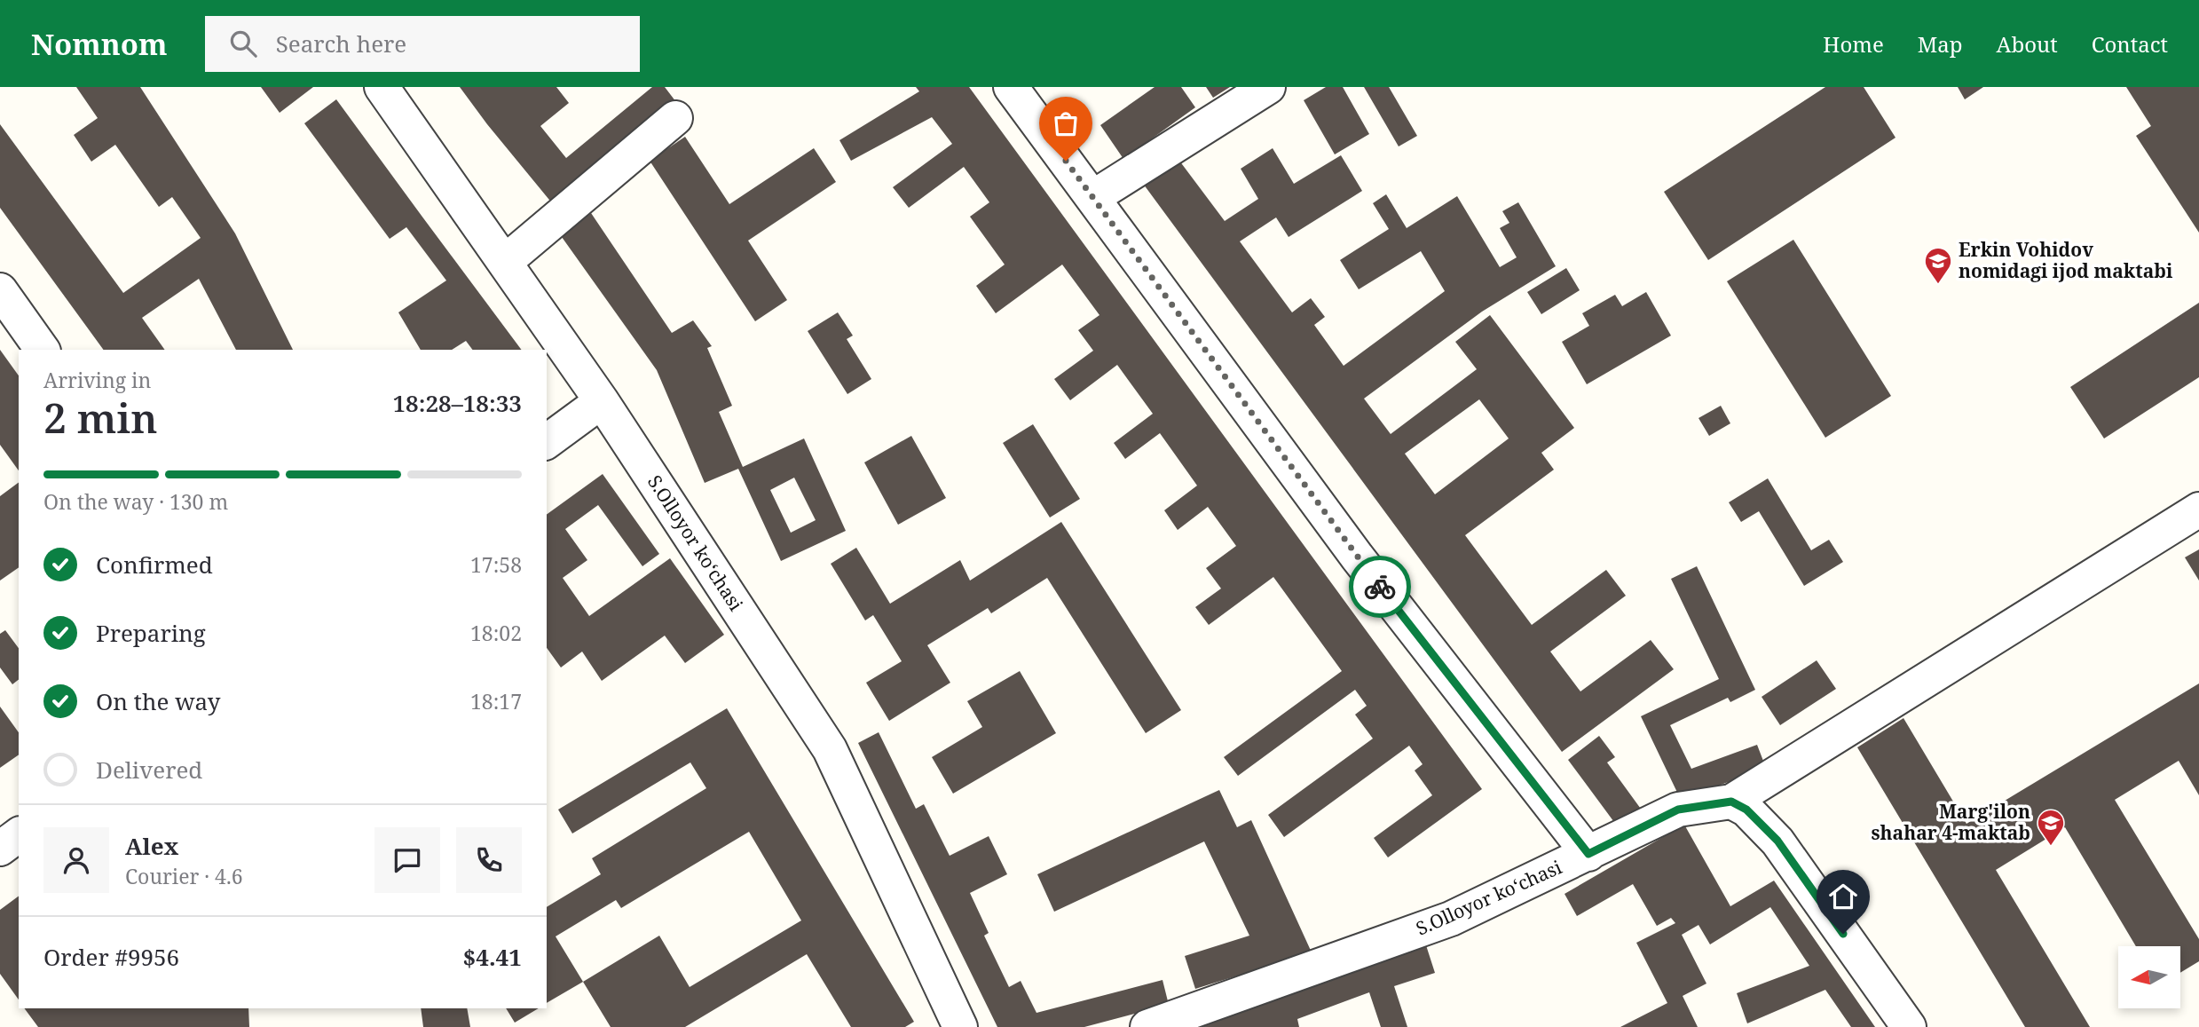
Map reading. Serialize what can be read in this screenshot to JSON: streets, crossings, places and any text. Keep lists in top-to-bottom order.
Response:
{
  "streets": {
    "street": ["S.Olloyor koʻchasi"]
  },
  "places": {
    "school or university": ["Erkin Vohidov nomidagi ijod maktabi", "Marg'ilon shahar 4-maktab"]
  },
  "north": "left",
  "page": {
    "header": "Nomnom",
    "search": "Search here",
    "nav": [
      "Home",
      "Map",
      "About",
      "Contact"
    ],
    "heading": ["2 min", "Arriving in", "18:28–18:33"],
    "panel": [
      "Alex",
      "Courier · 4.6",
      "Order #9956",
      "$4.41"
    ],
    "bar": "On the way · 130 m",
    "list": [
      ["Confirmed", "17:58"],
      ["Preparing", "18:02"],
      ["On the way", "18:17"],
      "Delivered"
    ]
  }
}
